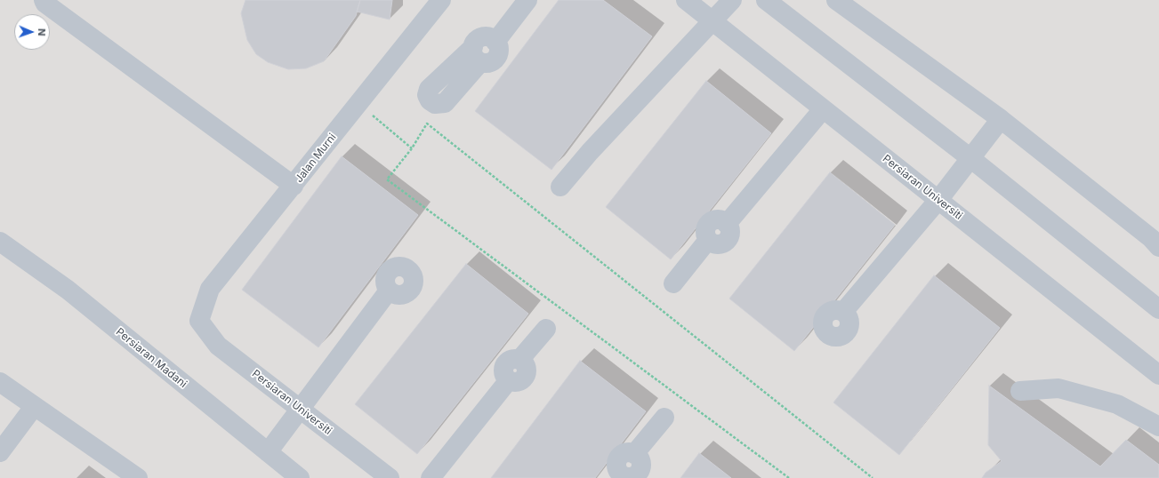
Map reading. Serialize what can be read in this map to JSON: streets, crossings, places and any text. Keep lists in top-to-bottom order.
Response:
{
  "streets": {
    "street": ["Jalan Murni", "Persiaran Universiti", "Persiaran Madani"]
  },
  "crossings": [
    ["Jalan Murni", "Persiaran Universiti"]
  ],
  "north": "right"
}
